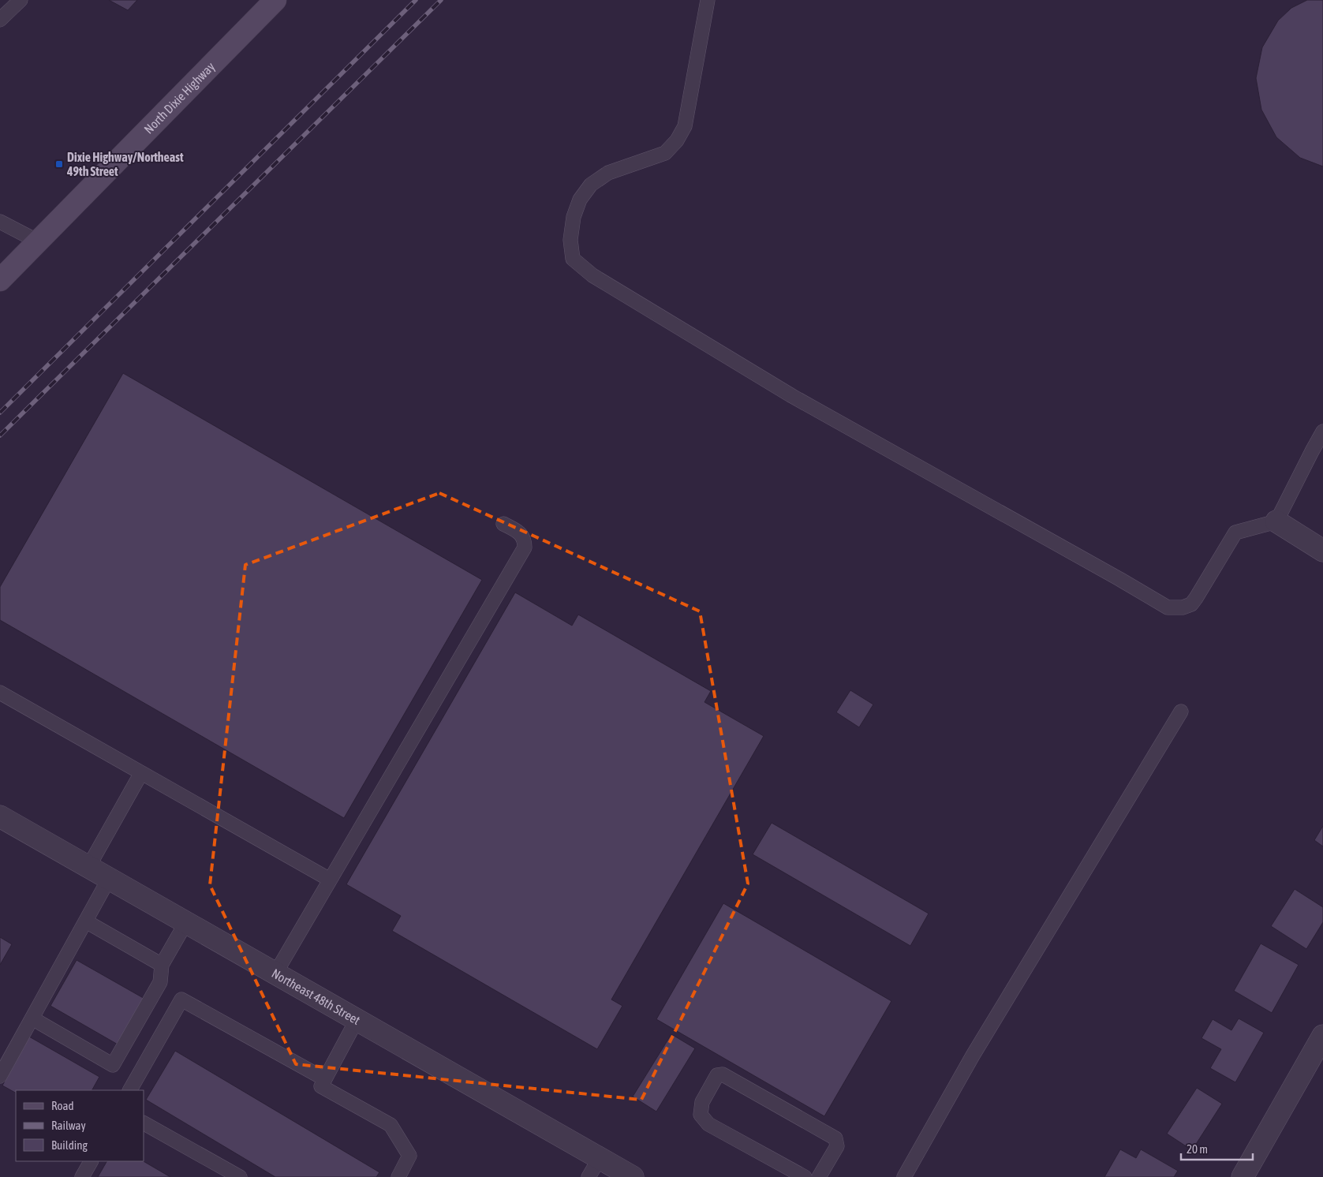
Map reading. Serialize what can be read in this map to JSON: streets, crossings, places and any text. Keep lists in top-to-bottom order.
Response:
{
  "streets": {
    "main road": ["North Dixie Highway"],
    "street": ["Northeast 48th Street"]
  },
  "places": {
    "transit": ["Dixie Highway/Northeast 49th Street"]
  },
  "legend": ["Road", "Railway", "Building"],
  "scale_bar": "20 m"
}
